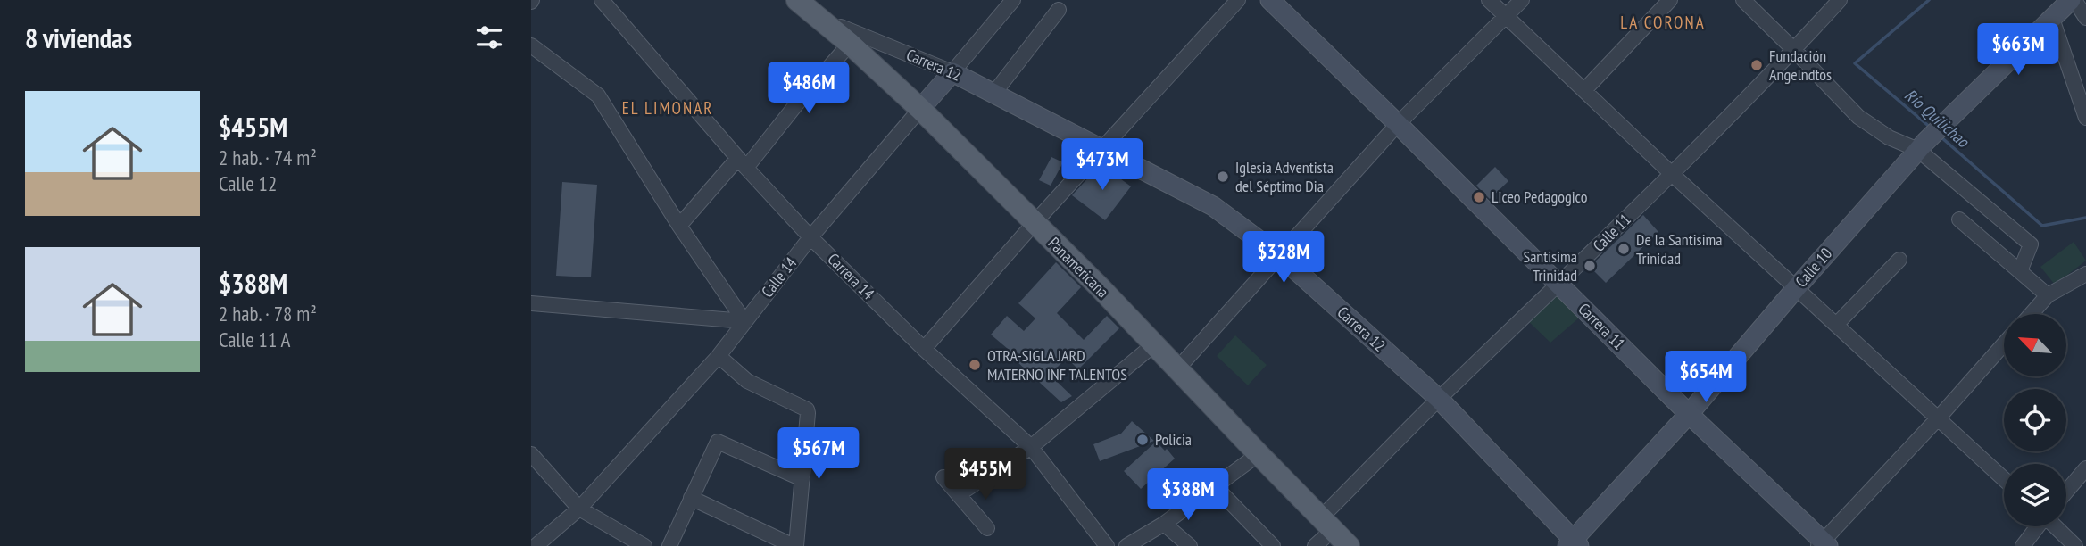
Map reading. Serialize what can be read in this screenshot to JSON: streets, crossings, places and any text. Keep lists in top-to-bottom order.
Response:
{
  "streets": {
    "main road": ["Panamericana"],
    "street": [
      "Carrera 12",
      "Calle 11",
      "Calle 10",
      "Carrera 14",
      "Calle 14",
      "Carrera 11"
    ]
  },
  "crossings": [
    ["Carrera 12", "Calle 11"],
    ["Carrera 12", "Panamericana"],
    ["Carrera 12", "Calle 10"],
    ["Carrera 12", "Calle 14"],
    ["Calle 11", "Panamericana"],
    ["Calle 11", "Carrera 11"],
    ["Panamericana", "Calle 14"],
    ["Calle 10", "Carrera 11"],
    ["Carrera 14", "Calle 14"]
  ],
  "districts": ["LA CORONA", "EL LIMONAR"],
  "water": ["Río Quilichao"],
  "places": [
    "Fundación Angelndtos",
    "Iglesia Adventista del Séptimo Dia",
    "Liceo Pedagogico",
    "De la Santisima Trinidad",
    "Santisima Trinidad",
    "OTRA-SIGLA JARD MATERNO INF TALENTOS",
    "Policia"
  ],
  "north": "top left",
  "page": {
    "heading": "8 viviendas",
    "price": [
      "$663M",
      "$486M",
      "$473M",
      "$328M",
      "$654M",
      "$567M",
      "$455M",
      "$388M"
    ],
    "list": [
      {
        "name": "$455M",
        "note": "2 hab. · 74 m² · Calle 12"
      },
      {
        "name": "$388M",
        "note": "2 hab. · 78 m² · Calle 11 A"
      }
    ]
  }
}
